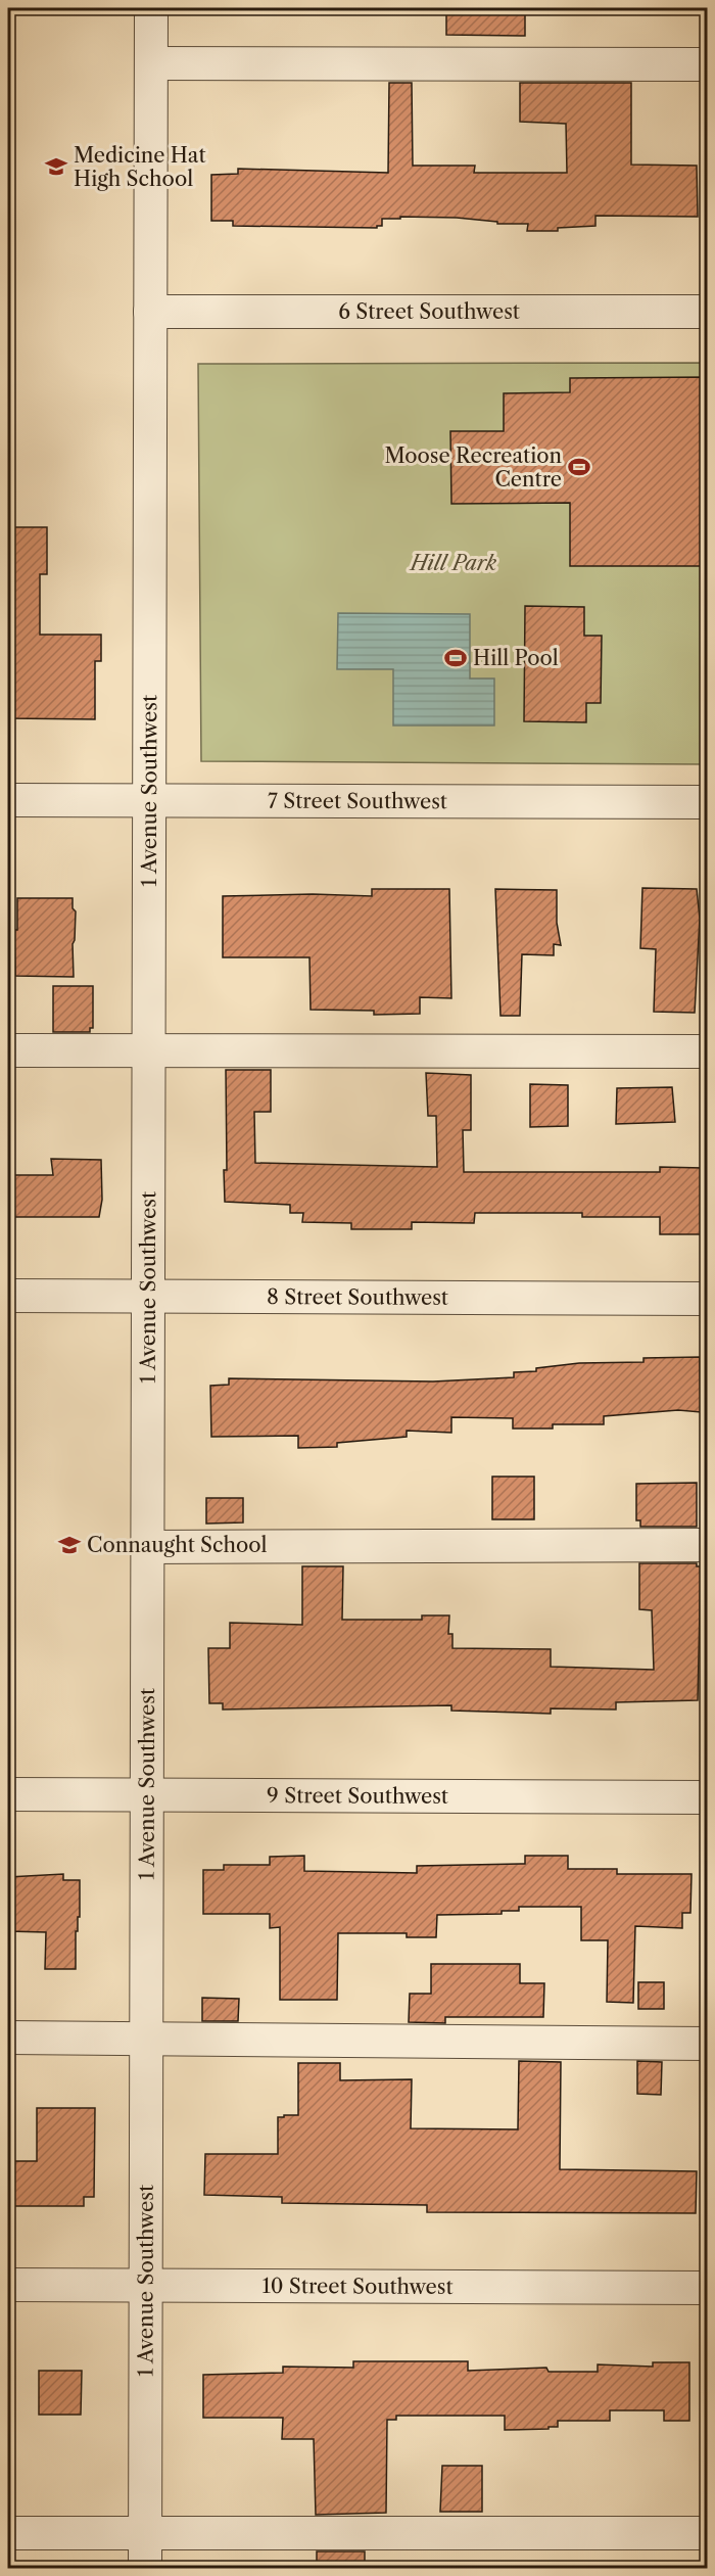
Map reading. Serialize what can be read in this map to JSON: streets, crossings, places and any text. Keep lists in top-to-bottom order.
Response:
{
  "streets": {
    "street": [
      "6 Street Southwest",
      "1 Avenue Southwest",
      "7 Street Southwest",
      "8 Street Southwest",
      "9 Street Southwest",
      "10 Street Southwest"
    ]
  },
  "crossings": [
    ["6 Street Southwest", "1 Avenue Southwest"],
    ["1 Avenue Southwest", "7 Street Southwest"],
    ["1 Avenue Southwest", "8 Street Southwest"],
    ["1 Avenue Southwest", "9 Street Southwest"],
    ["1 Avenue Southwest", "10 Street Southwest"]
  ],
  "parks": ["Hill Park"],
  "places": {
    "school or university": ["Medicine Hat High School", "Connaught School"],
    "sports": ["Moose Recreation Centre", "Hill Pool"]
  }
}
